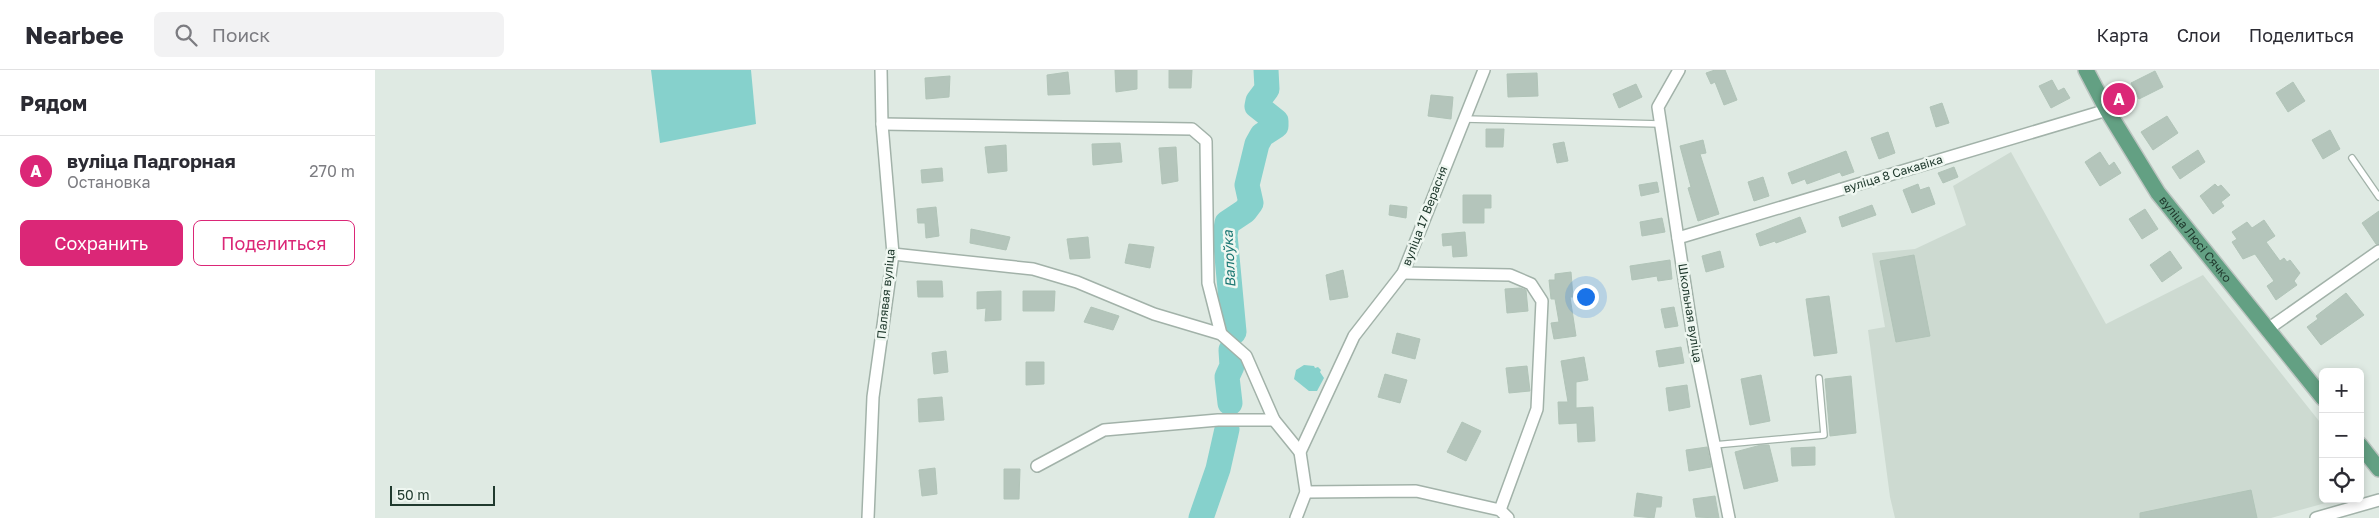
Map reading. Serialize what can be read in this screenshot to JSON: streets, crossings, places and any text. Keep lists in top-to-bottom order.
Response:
{
  "streets": {
    "main road": ["вуліца Люсі Сячко"],
    "street": [
      "вуліца 8 Сакавіка",
      "вуліца 17 Верасня",
      "Палявая вуліца",
      "Школьная вуліца"
    ]
  },
  "crossings": [
    ["вуліца 8 Сакавіка", "вуліца Люсі Сячко"],
    ["вуліца 8 Сакавіка", "Школьная вуліца"]
  ],
  "water": ["Валоўка"],
  "scale_bar": "50 m",
  "page": {
    "header": "Nearbee",
    "search": "Поиск",
    "nav": ["Карта", "Слои", "Поделиться"],
    "heading": "Рядом",
    "pins": "A",
    "list": [
      {
        "mark": "A",
        "name": "вуліца Падгорная",
        "note": "Остановка",
        "value": "270 m"
      }
    ],
    "buttons": ["Сохранить", "Поделиться"],
    "map_buttons": ["+", "−"],
    "scale": "50 m"
  }
}
